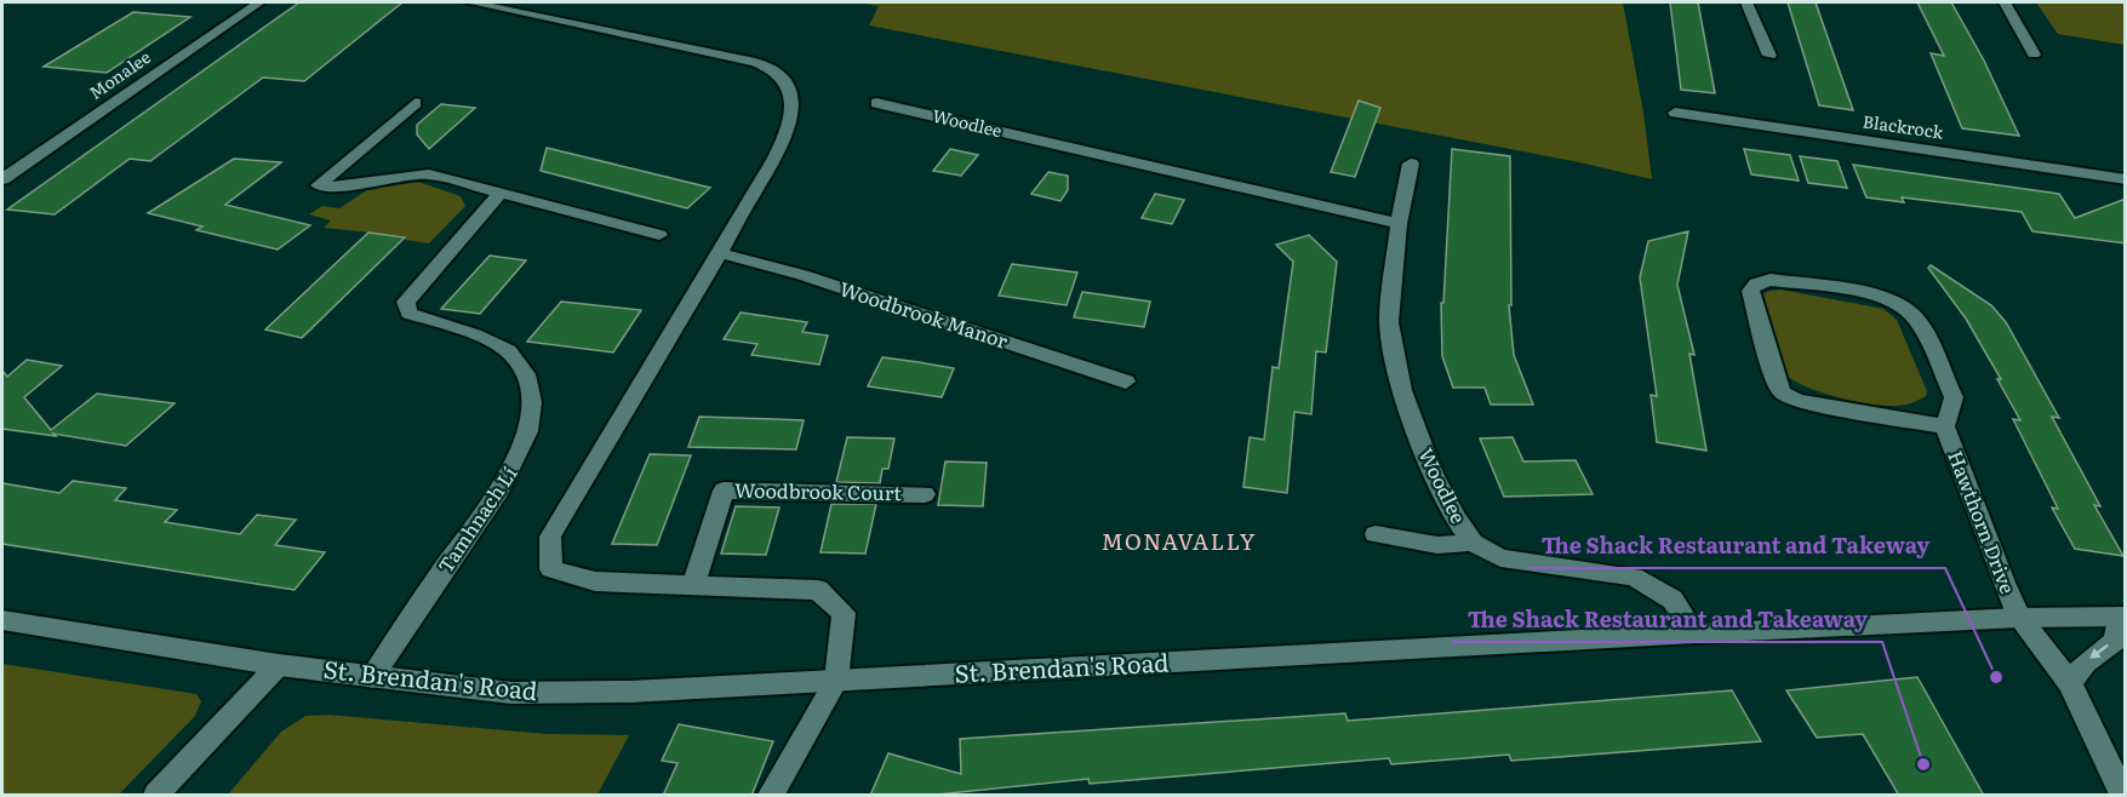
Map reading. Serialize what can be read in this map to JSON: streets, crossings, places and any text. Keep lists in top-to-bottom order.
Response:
{
  "streets": {
    "street": [
      "Monalee",
      "Woodlee",
      "Blackrock",
      "Woodbrook Manor",
      "Woodbrook Court",
      "Tamhnach Lí",
      "Hawthorn Drive",
      "St. Brendan's Road"
    ]
  },
  "crossings": [
    ["Woodlee", "St. Brendan's Road"],
    ["Tamhnach Lí", "St. Brendan's Road"],
    ["Hawthorn Drive", "St. Brendan's Road"]
  ],
  "districts": ["MONAVALLY"],
  "places": ["The Shack Restaurant and Takeway", "The Shack Restaurant and Takeaway"]
}
